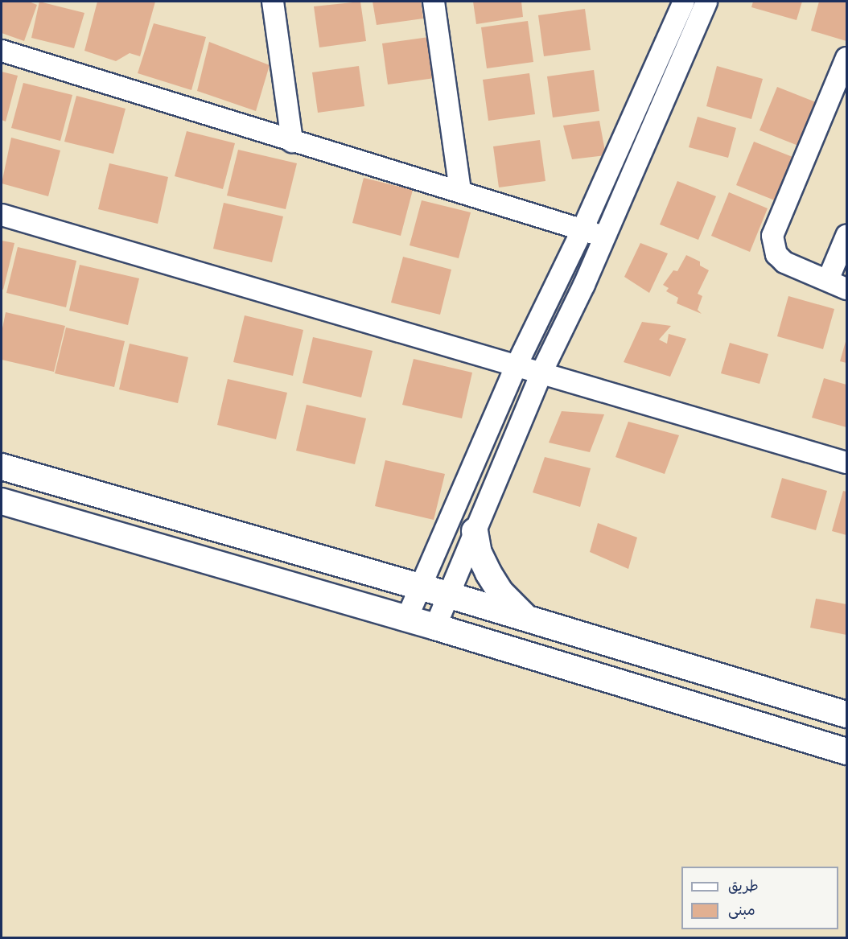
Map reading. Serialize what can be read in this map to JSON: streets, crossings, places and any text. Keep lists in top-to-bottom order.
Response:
{
  "legend": ["طريق", "مبنى"]
}
